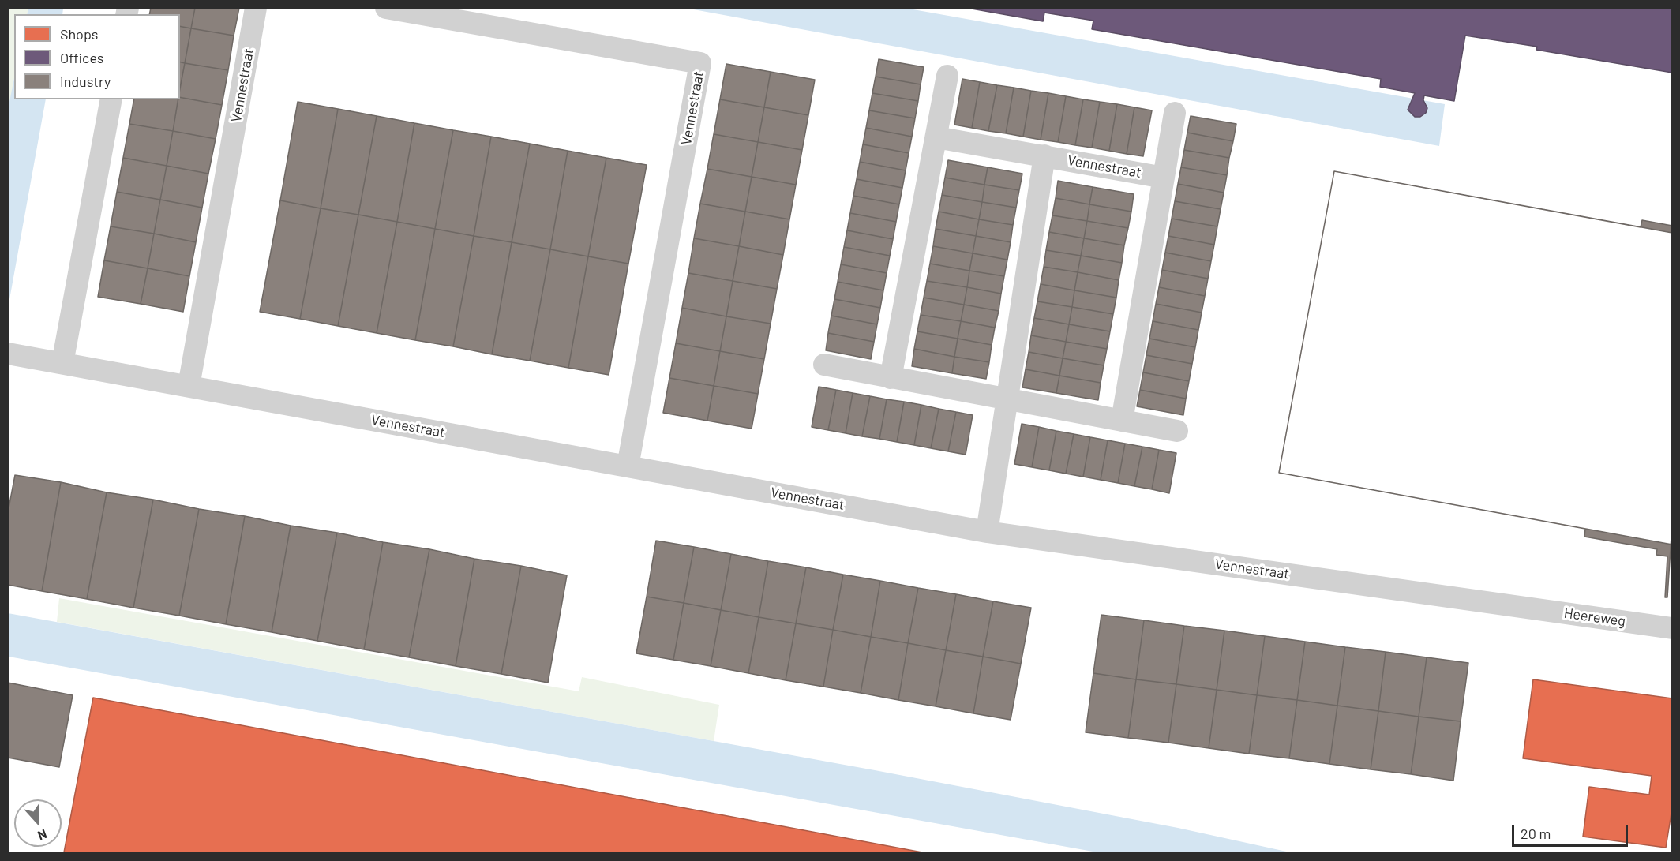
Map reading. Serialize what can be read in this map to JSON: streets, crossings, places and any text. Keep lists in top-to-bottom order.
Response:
{
  "streets": {
    "lane": ["Vennestraat", "Heereweg"]
  },
  "crossings": [
    ["Vennestraat", "Heereweg"]
  ],
  "legend": ["Shops", "Offices", "Industry"],
  "scale_bar": "20 m",
  "north": "bottom"
}
